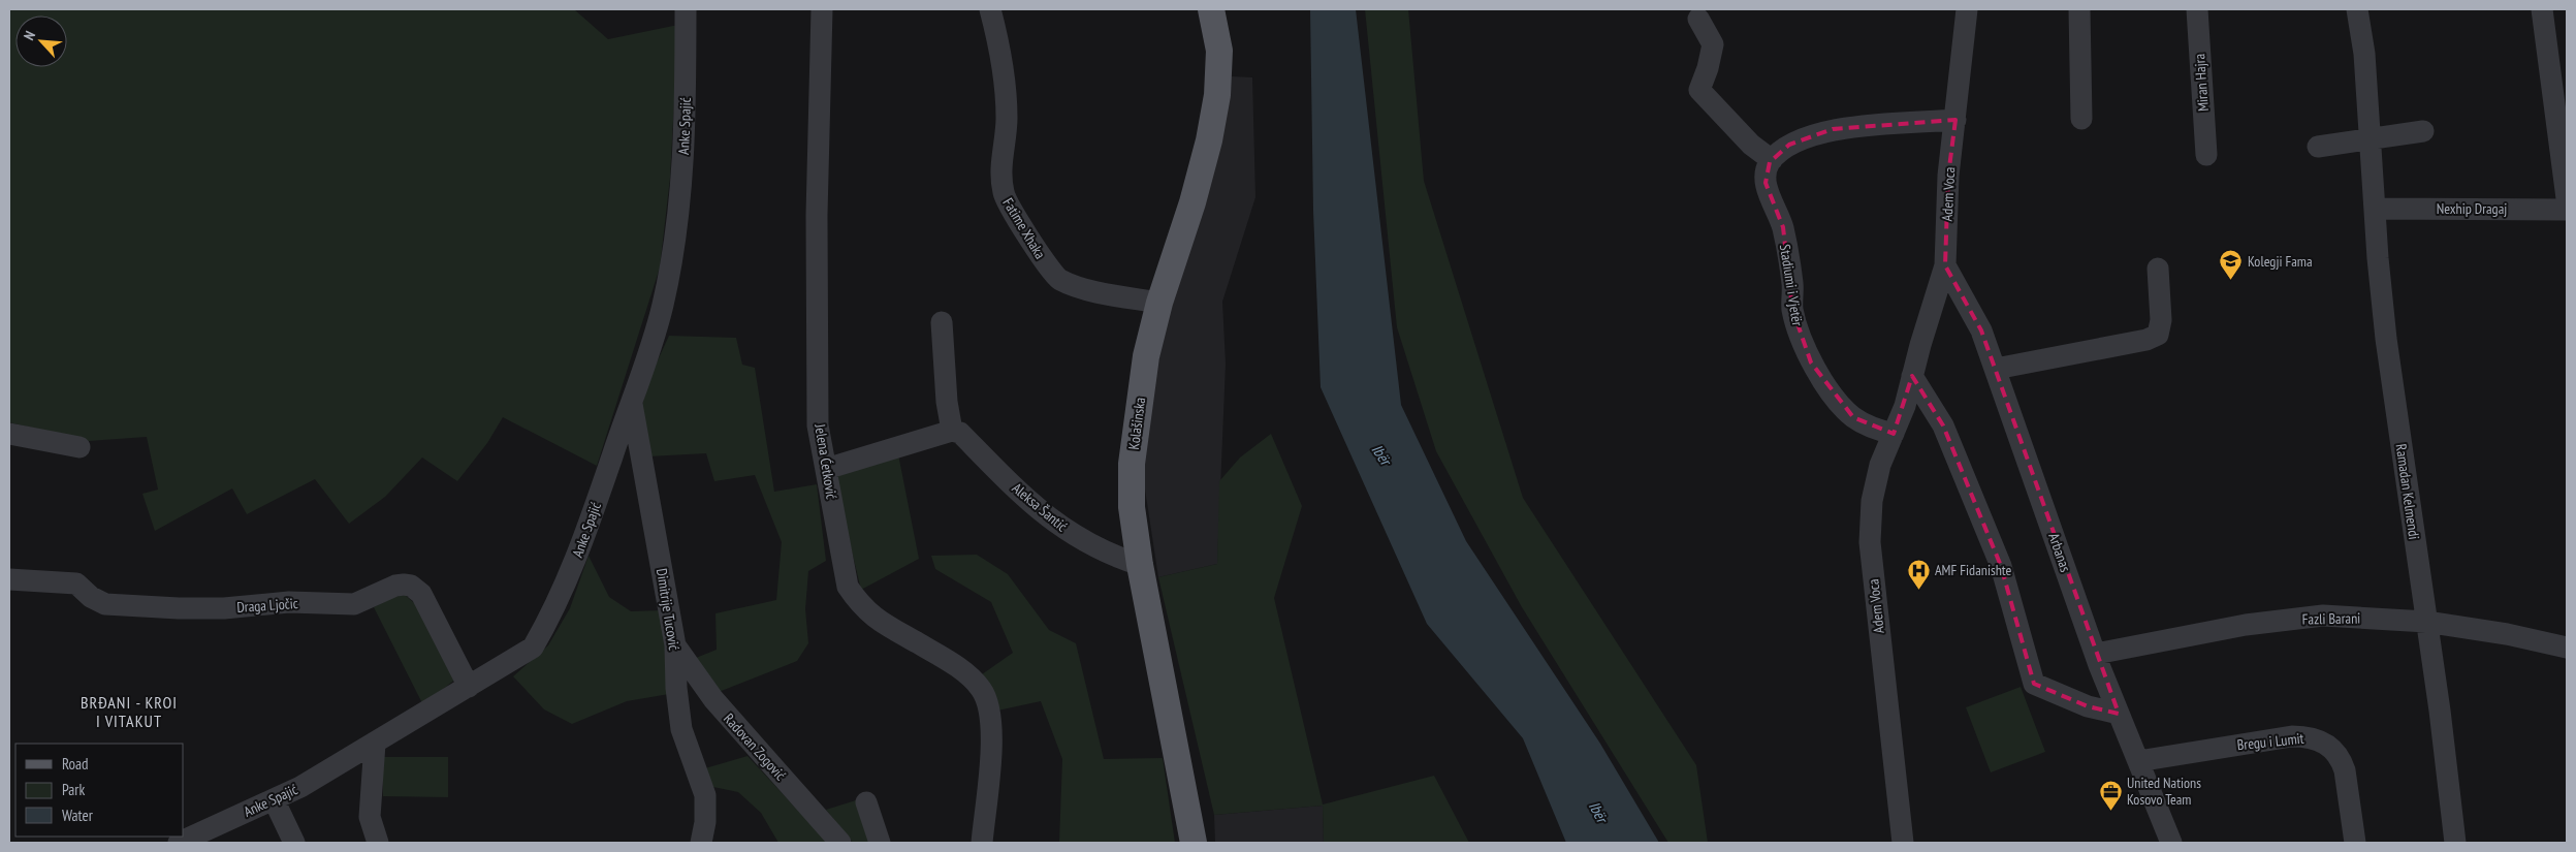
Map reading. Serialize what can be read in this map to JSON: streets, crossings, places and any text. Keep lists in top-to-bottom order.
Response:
{
  "streets": {
    "main road": ["Kolašinska"],
    "street": [
      "Miran Hajra",
      "Anke Spajić",
      "Adem Voca",
      "Nexhip Dragaj",
      "Fatime Xhaka",
      "Stadiumi i Vjetër",
      "Jelena Ćetković",
      "Ramadan Kelmendi",
      "Aleksa Šantić",
      "Arbanas",
      "Draga Ljočic",
      "Dimitrije Tucović",
      "Fazli Barani",
      "Bregu i Lumit",
      "Radovan Zogović"
    ]
  },
  "crossings": [
    ["Anke Spajić", "Draga Ljočic"],
    ["Anke Spajić", "Dimitrije Tucović"],
    ["Adem Voca", "Stadiumi i Vjetër"],
    ["Adem Voca", "Arbanas"],
    ["Nexhip Dragaj", "Ramadan Kelmendi"],
    ["Fatime Xhaka", "Kolašinska"],
    ["Kolašinska", "Aleksa Šantić"],
    ["Ramadan Kelmendi", "Fazli Barani"],
    ["Arbanas", "Fazli Barani"],
    ["Arbanas", "Bregu i Lumit"],
    ["Dimitrije Tucović", "Radovan Zogović"]
  ],
  "districts": ["BRĐANI - KROI I VITAKUT"],
  "water": ["Ibër"],
  "places": {
    "school or university": ["Kolegji Fama"],
    "hospital": ["AMF Fidanishte"],
    "office": ["United Nations Kosovo Team"]
  },
  "legend": ["Road", "Park", "Water"],
  "north": "top left"
}
